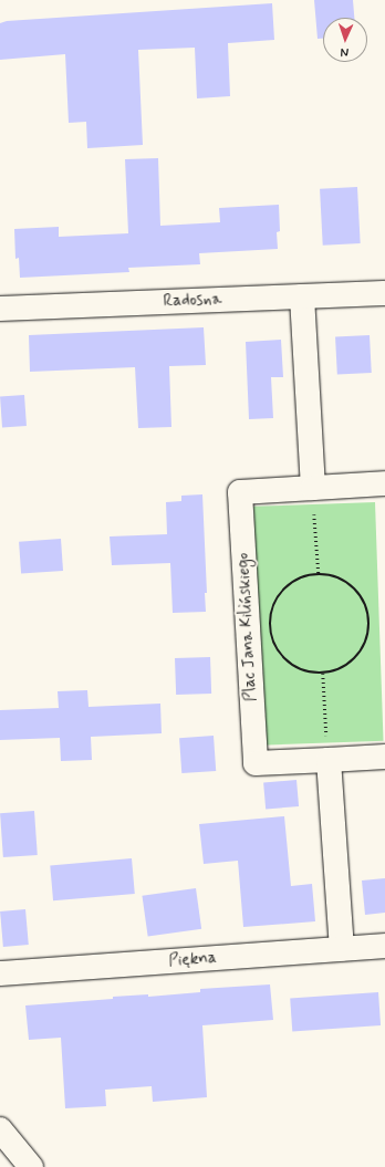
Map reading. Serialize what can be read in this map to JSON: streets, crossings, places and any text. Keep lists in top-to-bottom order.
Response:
{
  "streets": {
    "street": ["Radosna", "Plac Jana Kilińskiego", "Piękna"]
  },
  "north": "bottom"
}
